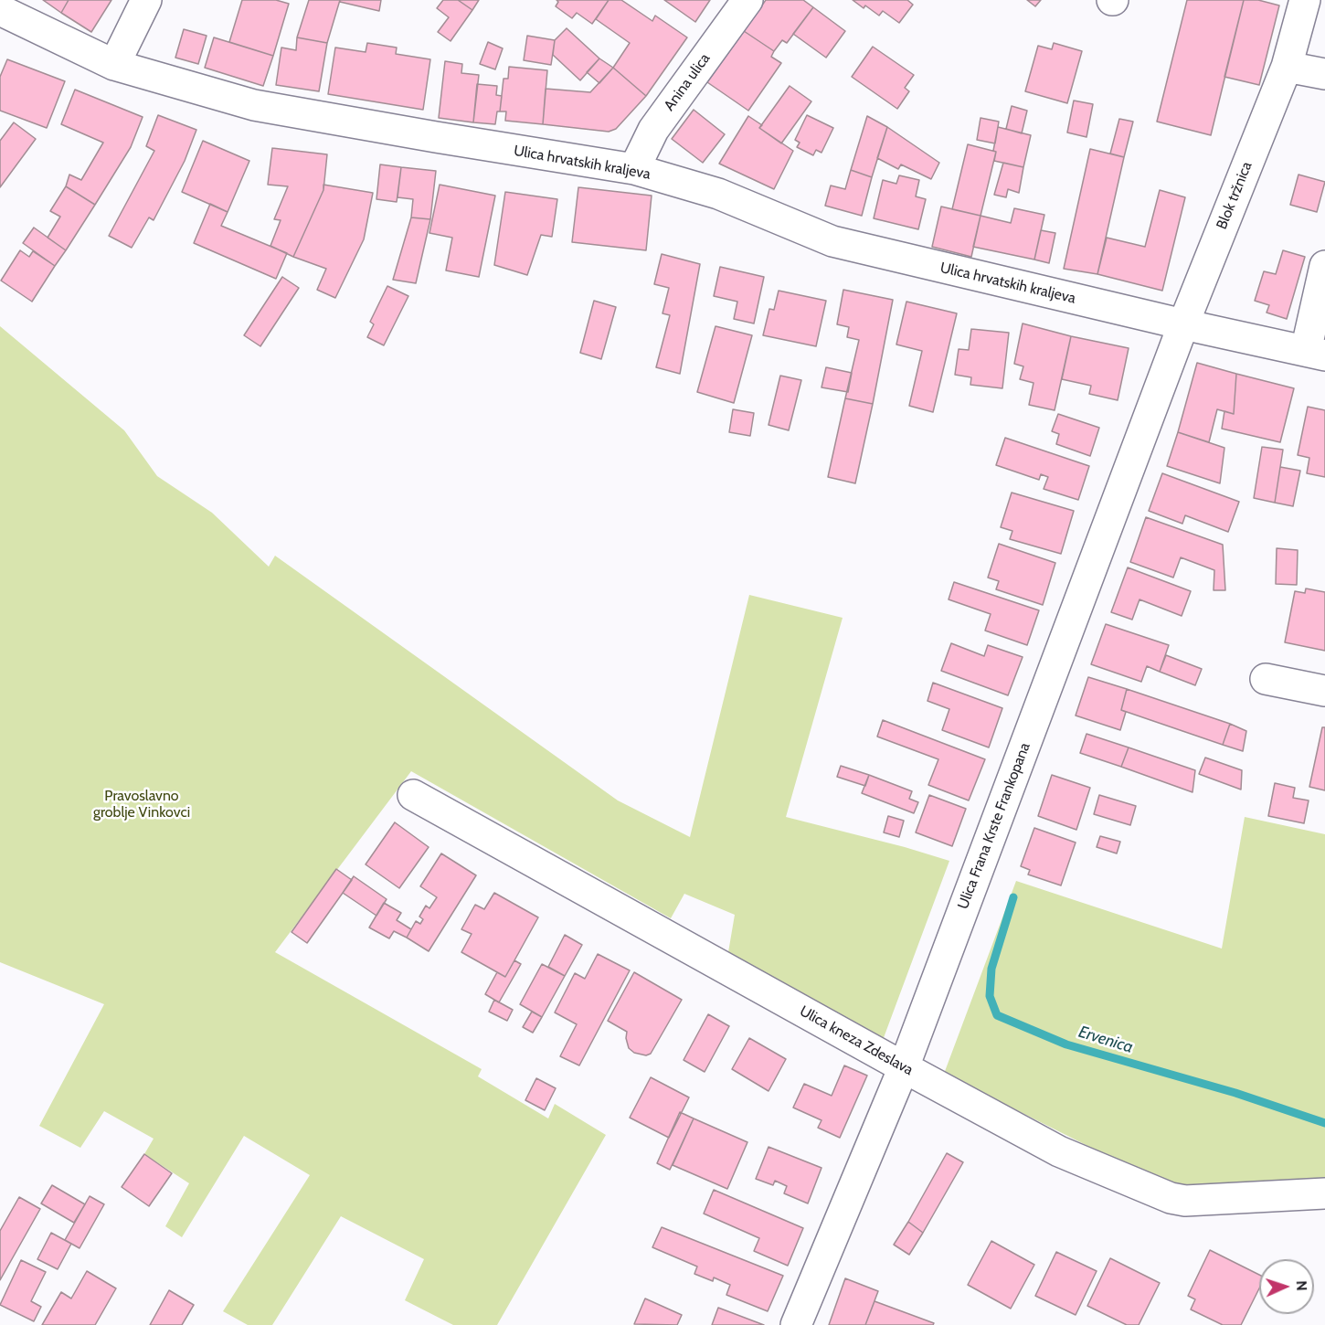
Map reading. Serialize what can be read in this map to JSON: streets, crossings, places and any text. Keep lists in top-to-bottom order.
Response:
{
  "streets": {
    "street": [
      "Anina ulica",
      "Ulica hrvatskih kraljeva",
      "Blok tržnica",
      "Ulica Frana Krste Frankopana",
      "Ulica kneza Zdeslava"
    ]
  },
  "crossings": [
    ["Anina ulica", "Ulica hrvatskih kraljeva"],
    ["Ulica hrvatskih kraljeva", "Blok tržnica"],
    ["Ulica hrvatskih kraljeva", "Ulica Frana Krste Frankopana"],
    ["Blok tržnica", "Ulica Frana Krste Frankopana"],
    ["Ulica Frana Krste Frankopana", "Ulica kneza Zdeslava"]
  ],
  "water": ["Ervenica"],
  "parks": ["Pravoslavno groblje Vinkovci"],
  "north": "right"
}
